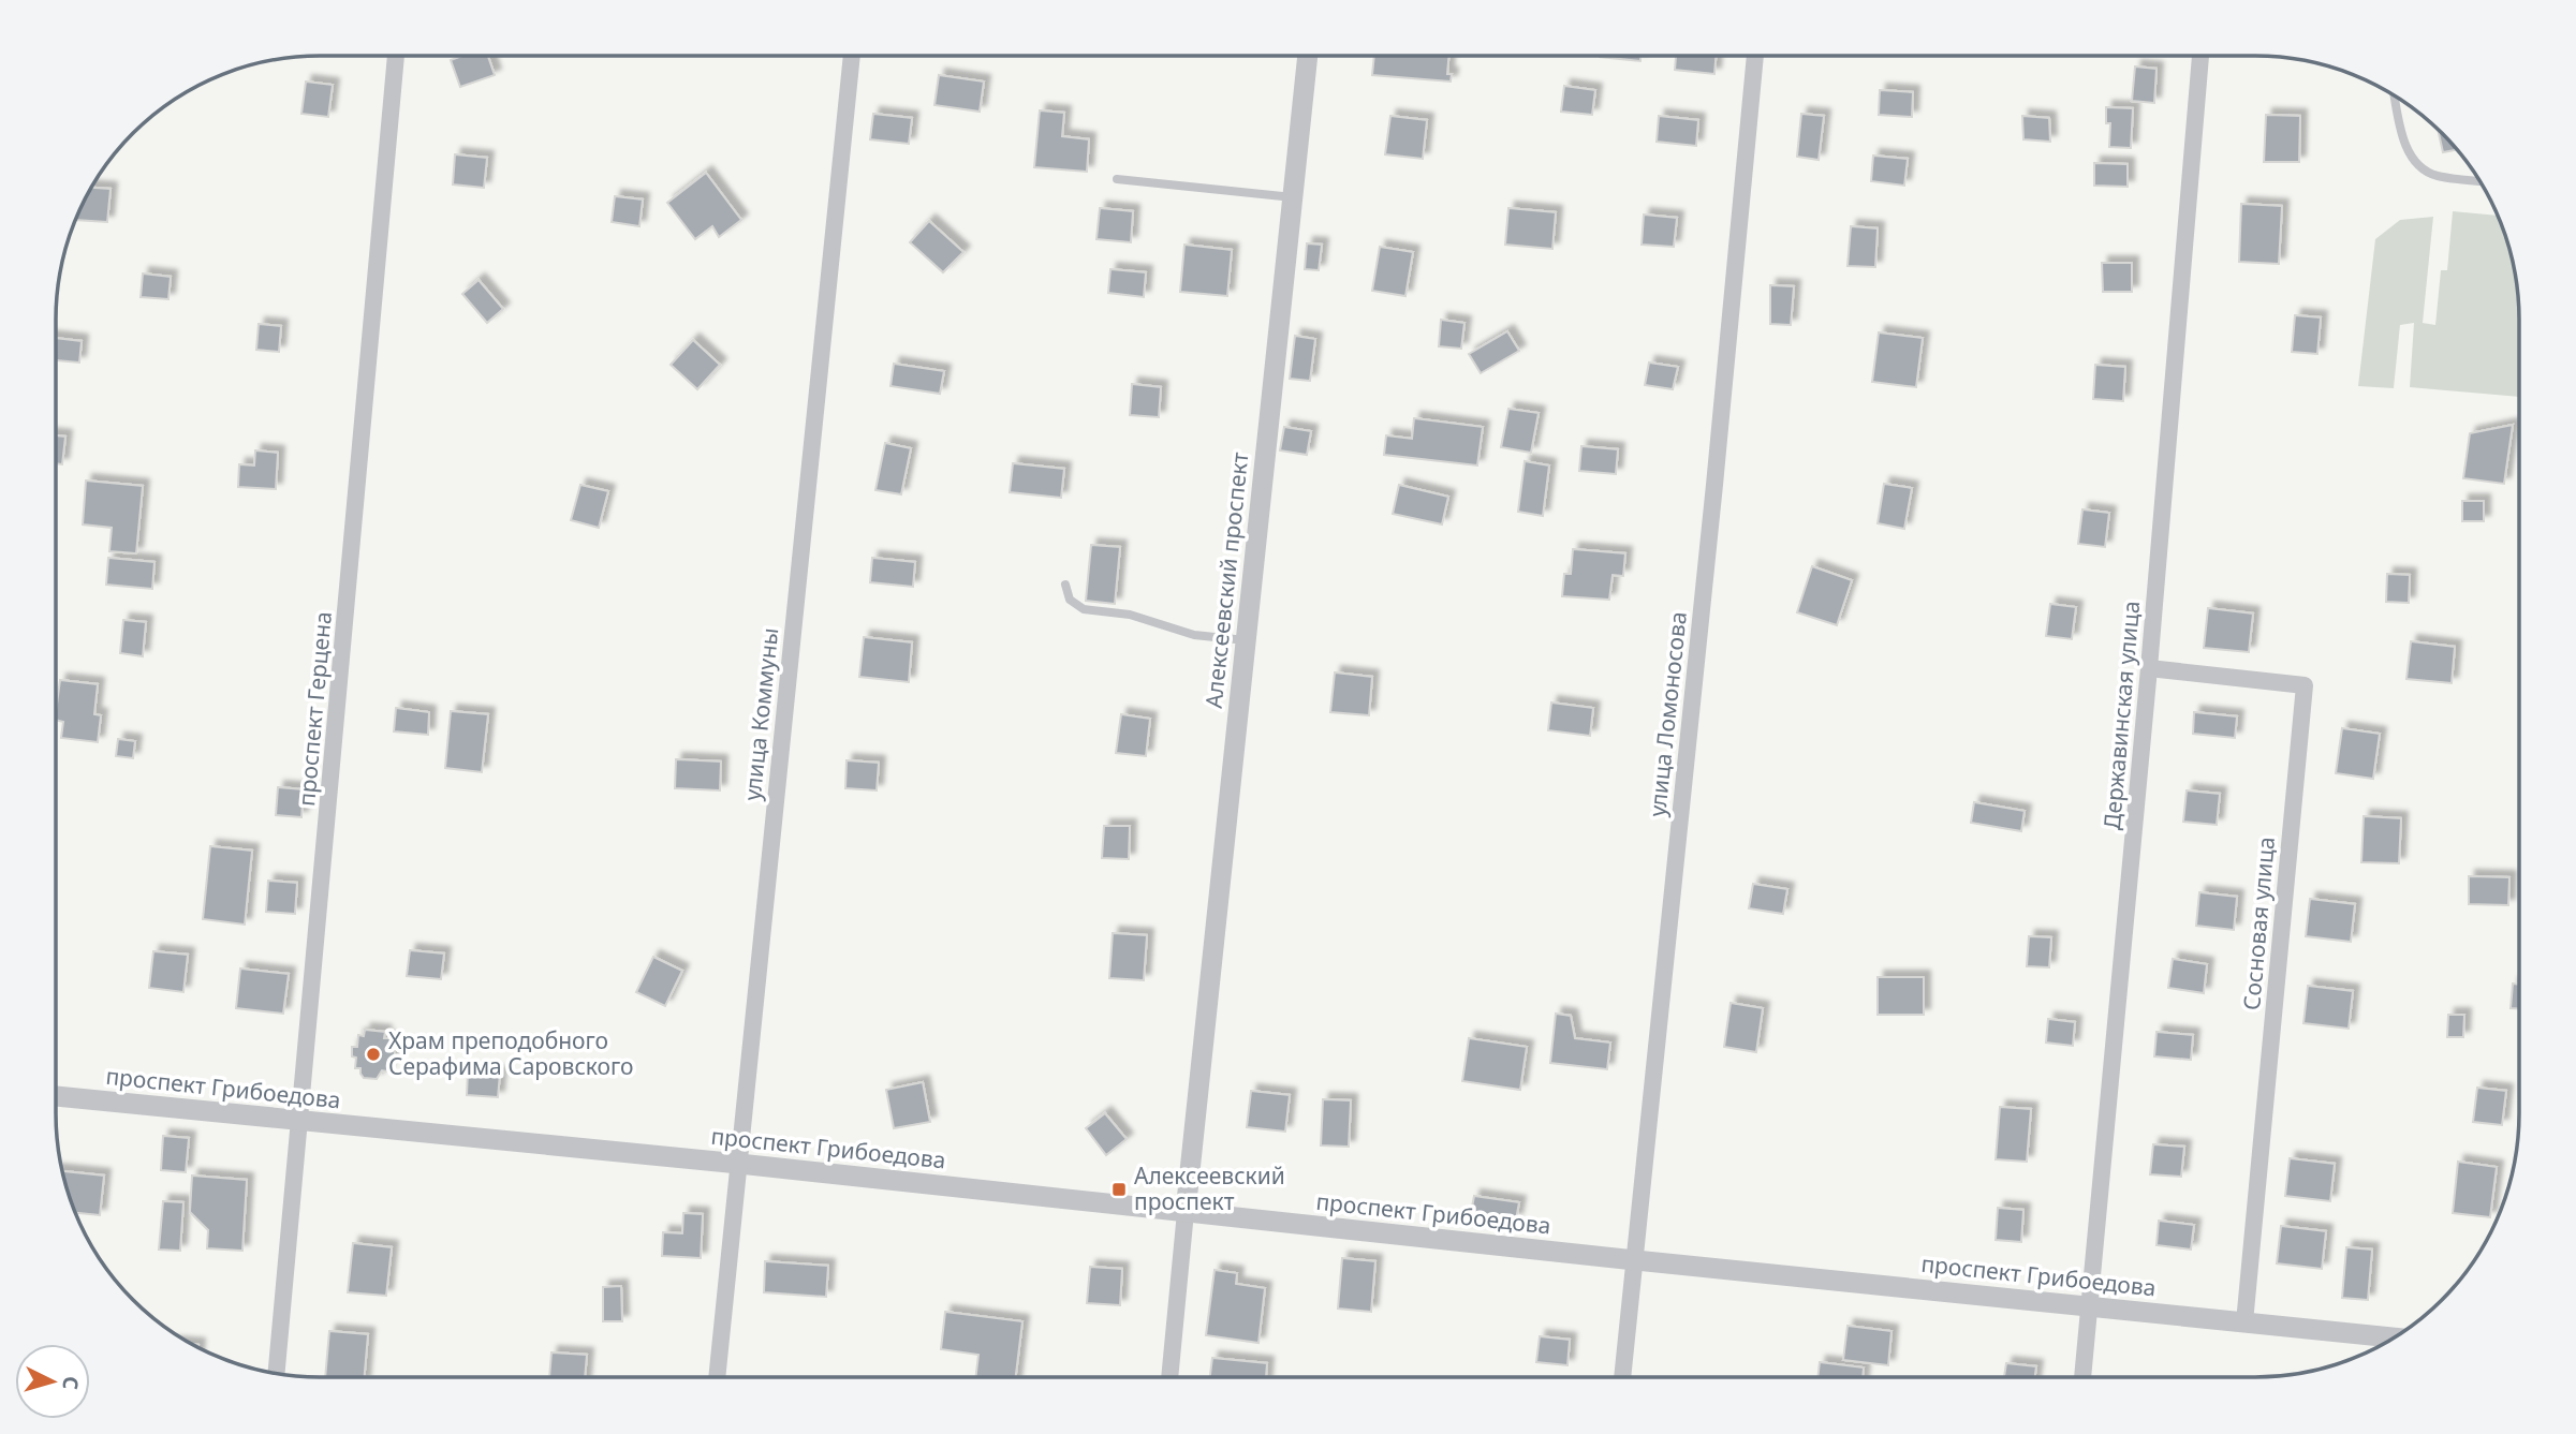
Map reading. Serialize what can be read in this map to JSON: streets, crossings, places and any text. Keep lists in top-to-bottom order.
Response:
{
  "streets": {
    "street": [
      "Алексеевский проспект",
      "проспект Герцена",
      "улица Коммуны",
      "улица Ломоносова",
      "Державинская улица",
      "Сосновая улица",
      "проспект Грибоедова"
    ]
  },
  "crossings": [
    ["Алексеевский проспект", "проспект Грибоедова"],
    ["проспект Герцена", "проспект Грибоедова"],
    ["улица Коммуны", "проспект Грибоедова"],
    ["улица Ломоносова", "проспект Грибоедова"],
    ["Державинская улица", "Сосновая улица"],
    ["Державинская улица", "проспект Грибоедова"],
    ["Сосновая улица", "проспект Грибоедова"]
  ],
  "places": {
    "other": ["Храм преподобного Серафима Саровского"],
    "transit": ["Алексеевский проспект"]
  },
  "north": "right"
}
